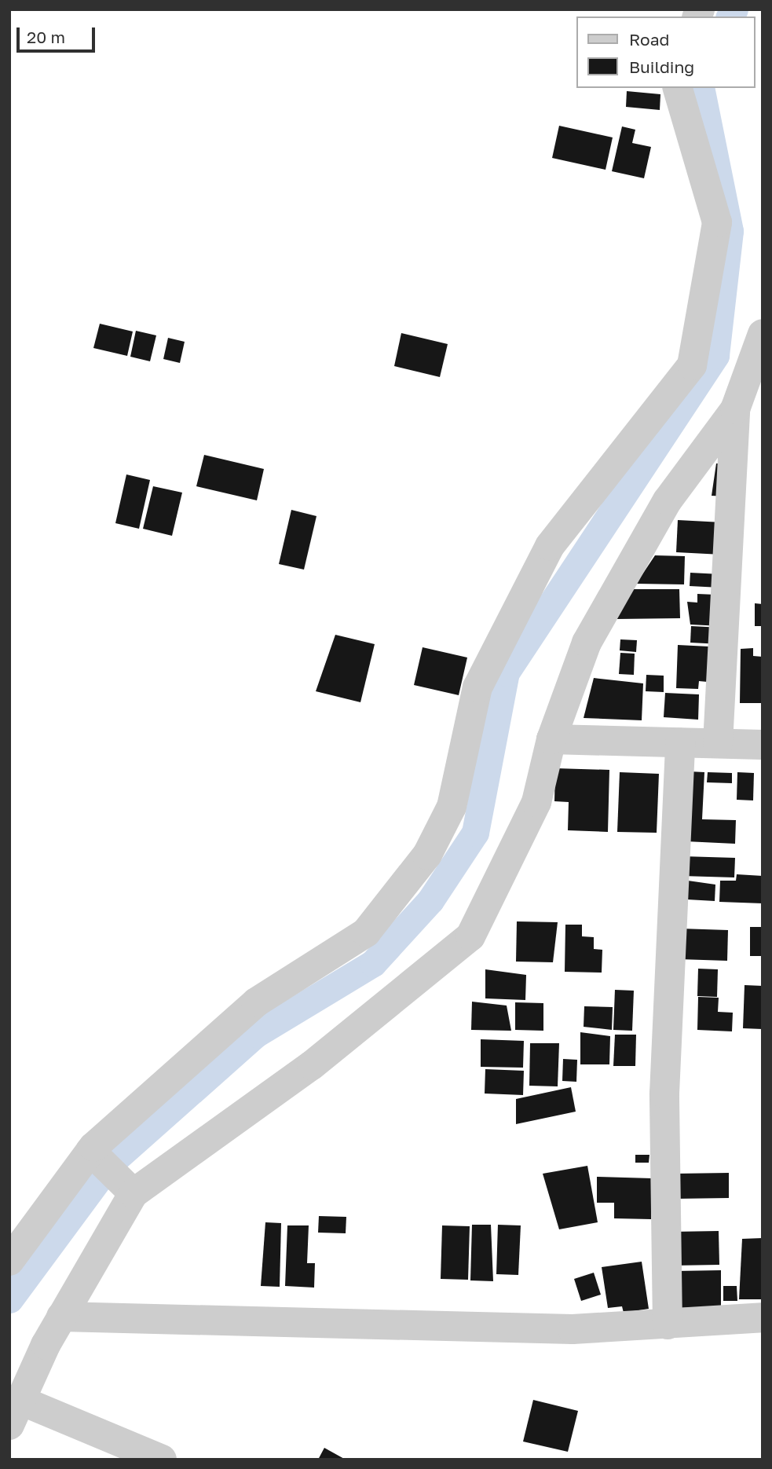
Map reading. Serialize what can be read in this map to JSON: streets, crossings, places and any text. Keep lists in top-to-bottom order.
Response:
{
  "legend": ["Road", "Building"],
  "scale_bar": "20 m"
}
